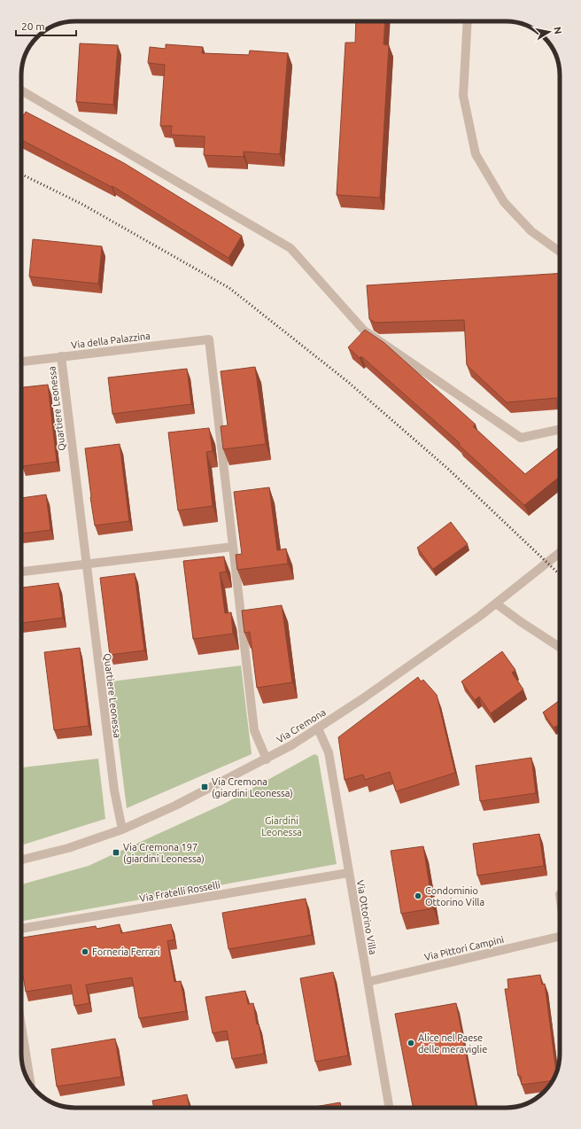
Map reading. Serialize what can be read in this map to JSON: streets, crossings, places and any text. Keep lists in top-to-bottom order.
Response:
{
  "streets": {
    "street": [
      "Via della Palazzina",
      "Quartiere Leonessa",
      "Via Cremona",
      "Via Fratelli Rosselli",
      "Via Ottorino Villa",
      "Via Pittori Campini"
    ]
  },
  "crossings": [
    ["Via della Palazzina", "Quartiere Leonessa"],
    ["Quartiere Leonessa", "Via Cremona"],
    ["Via Cremona", "Via Ottorino Villa"],
    ["Via Fratelli Rosselli", "Via Ottorino Villa"],
    ["Via Ottorino Villa", "Via Pittori Campini"]
  ],
  "parks": ["Giardini Leonessa"],
  "places": {
    "transit": ["Via Cremona (giardini Leonessa)", "Via Cremona 197 (giardini Leonessa)"],
    "other": ["Condominio Ottorino Villa", "Forneria Ferrari", "Alice nel Paese delle meraviglie"]
  },
  "scale_bar": "20 m",
  "north": "right"
}
